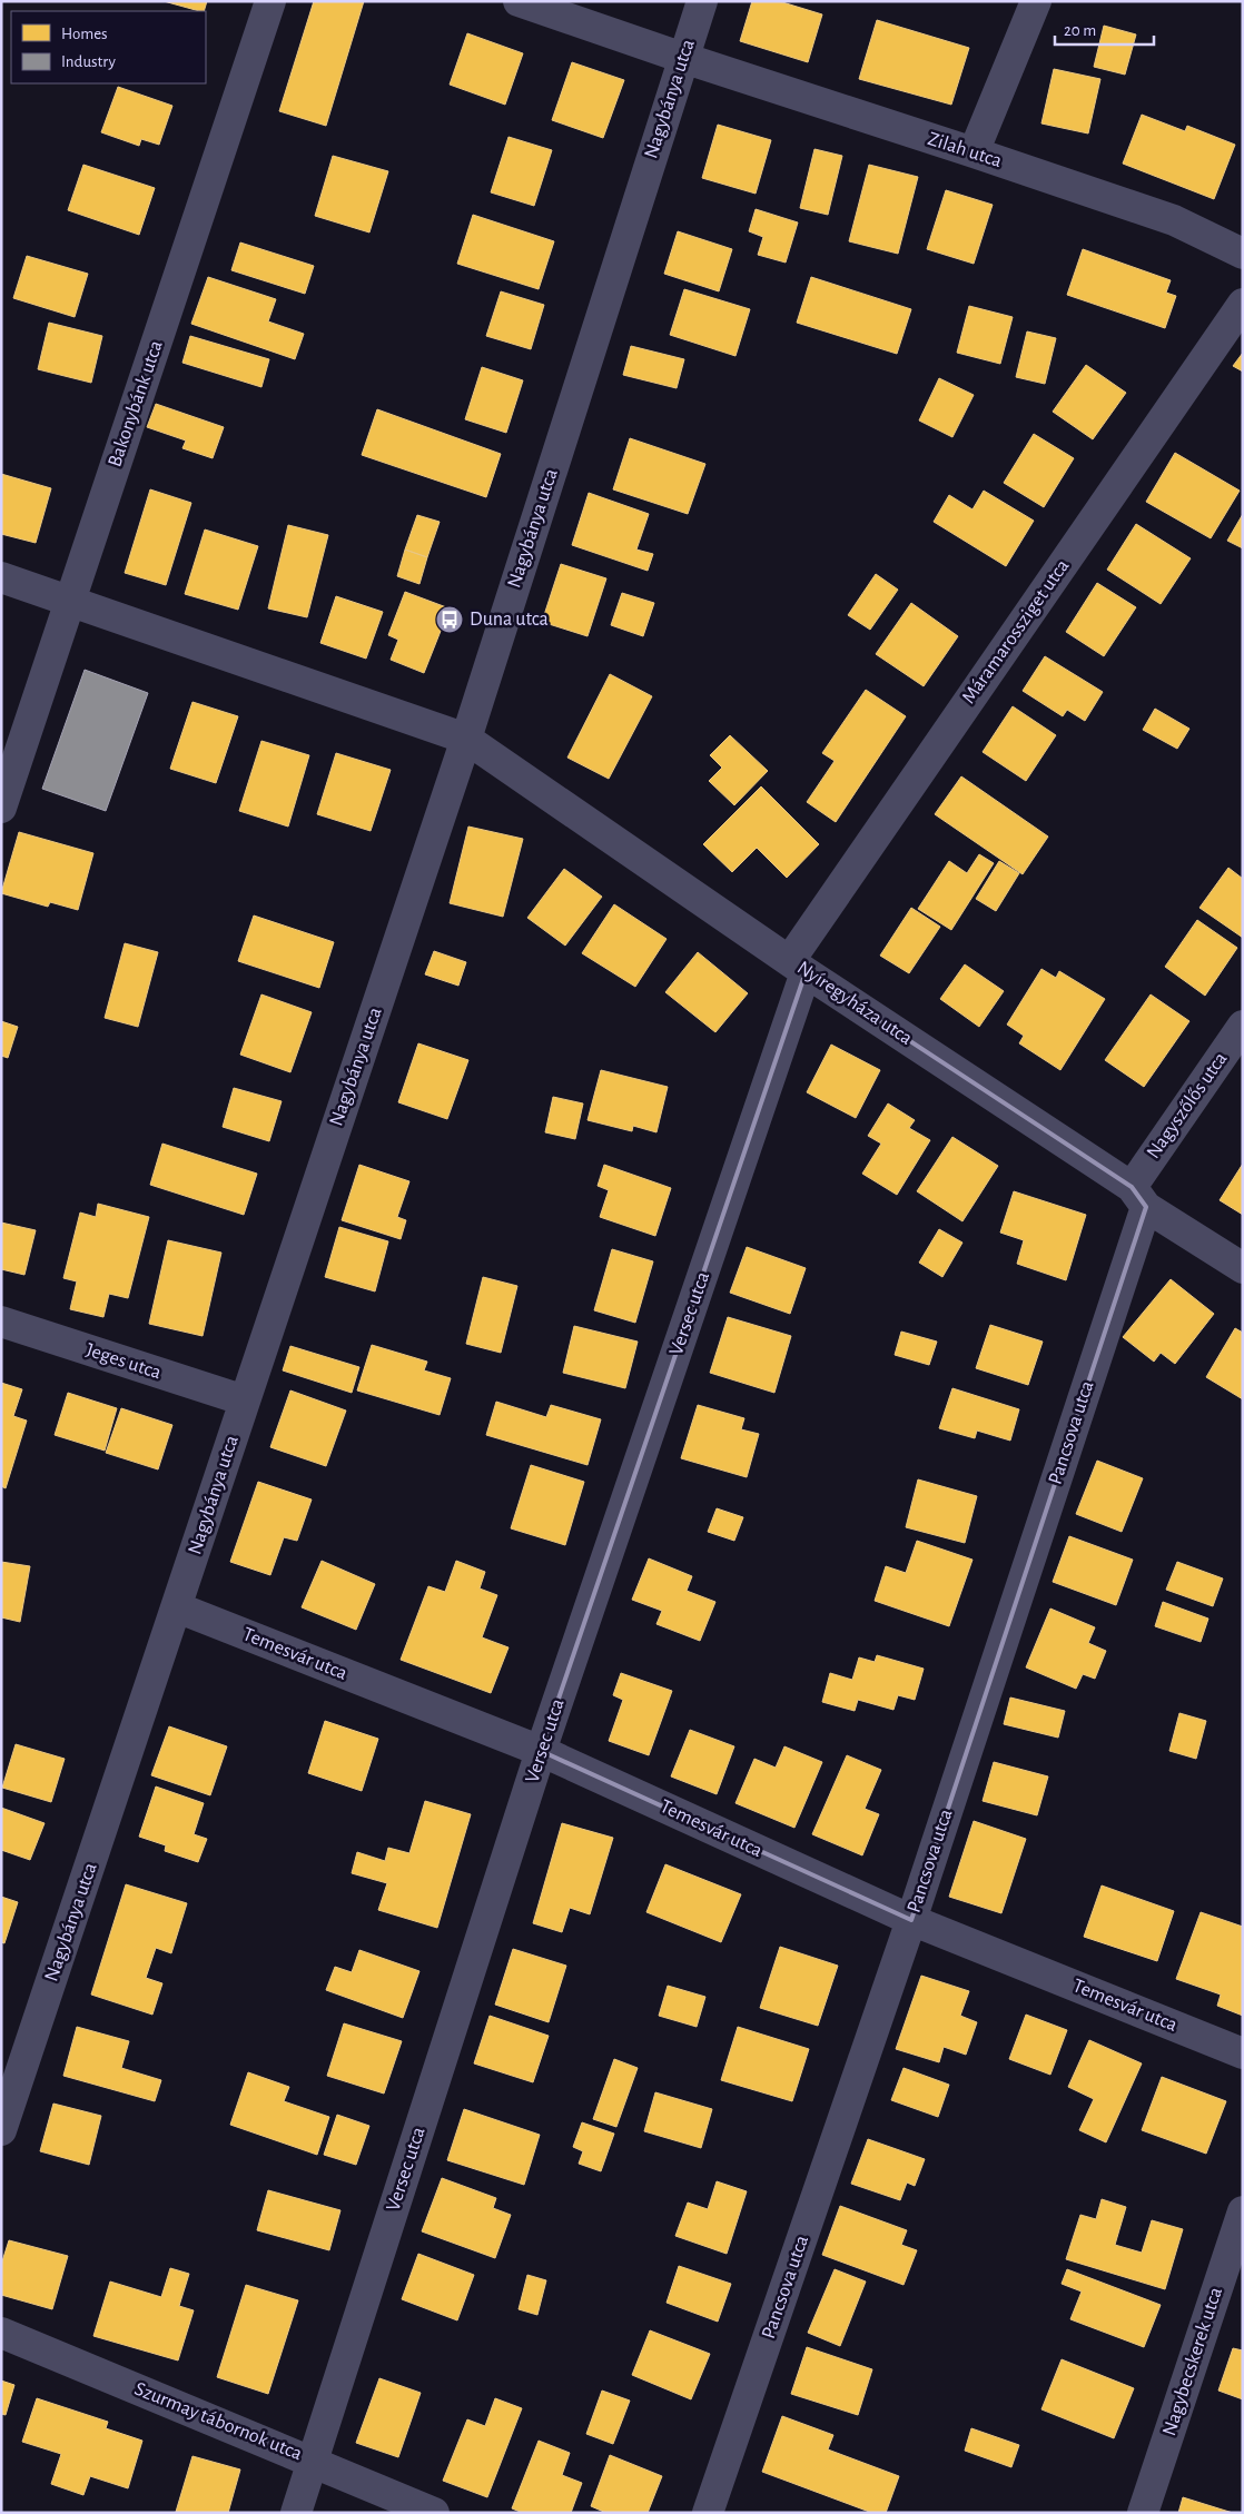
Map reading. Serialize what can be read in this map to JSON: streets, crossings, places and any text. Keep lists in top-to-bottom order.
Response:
{
  "streets": {
    "street": [
      "Nagybánya utca",
      "Zilah utca",
      "Bakonybánk utca",
      "Máramarossziget utca",
      "Nyíregyháza utca",
      "Nagyszőlős utca",
      "Versec utca",
      "Jeges utca",
      "Pancsova utca",
      "Temesvár utca",
      "Nagybecskerek utca",
      "Szurmay tábornok utca"
    ]
  },
  "crossings": [
    ["Nagybánya utca", "Zilah utca"],
    ["Nagybánya utca", "Nyíregyháza utca"],
    ["Nagybánya utca", "Jeges utca"],
    ["Nagybánya utca", "Temesvár utca"],
    ["Máramarossziget utca", "Nyíregyháza utca"],
    ["Máramarossziget utca", "Versec utca"],
    ["Nyíregyháza utca", "Nagyszőlős utca"],
    ["Nyíregyháza utca", "Versec utca"],
    ["Nyíregyháza utca", "Pancsova utca"],
    ["Nagyszőlős utca", "Pancsova utca"],
    ["Versec utca", "Temesvár utca"],
    ["Versec utca", "Szurmay tábornok utca"],
    ["Pancsova utca", "Temesvár utca"]
  ],
  "places": {
    "bus stop": ["Duna utca"]
  },
  "legend": ["Homes", "Industry"],
  "scale_bar": "20 m"
}
